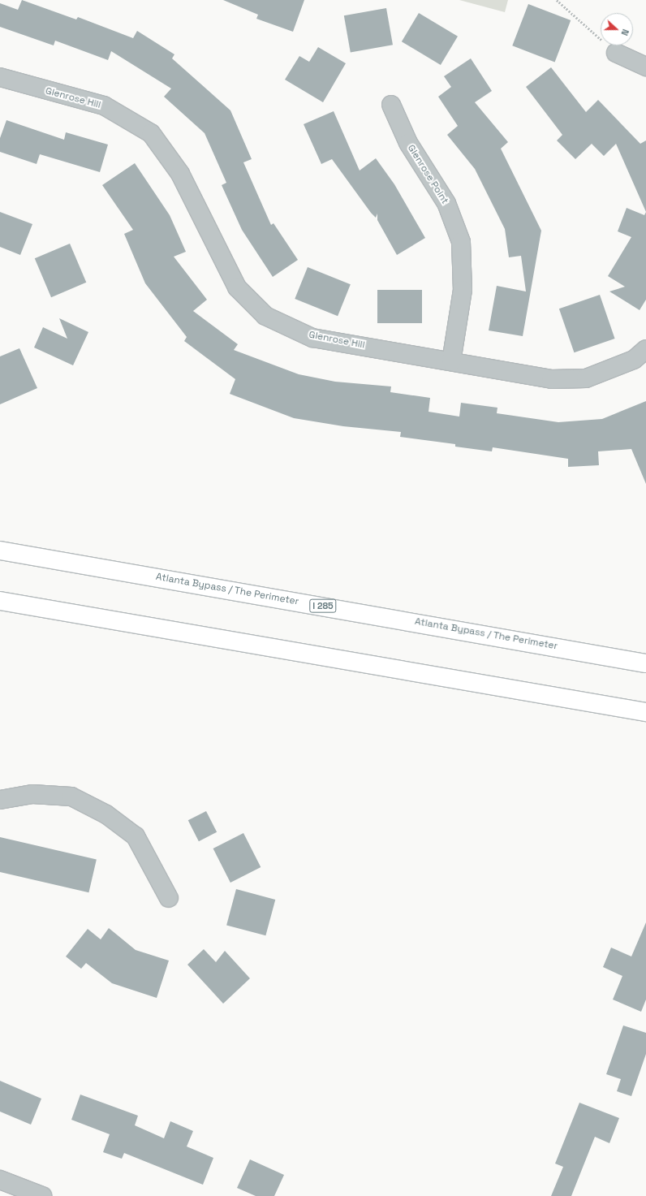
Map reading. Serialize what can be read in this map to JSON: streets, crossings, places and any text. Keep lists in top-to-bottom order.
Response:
{
  "streets": {
    "highway": ["Atlanta Bypass / The Perimeter", "I 285"],
    "street": ["Glenrose Hill", "Glenrose Point"]
  },
  "crossings": [
    ["Glenrose Hill", "Glenrose Point"]
  ],
  "north": "right"
}
